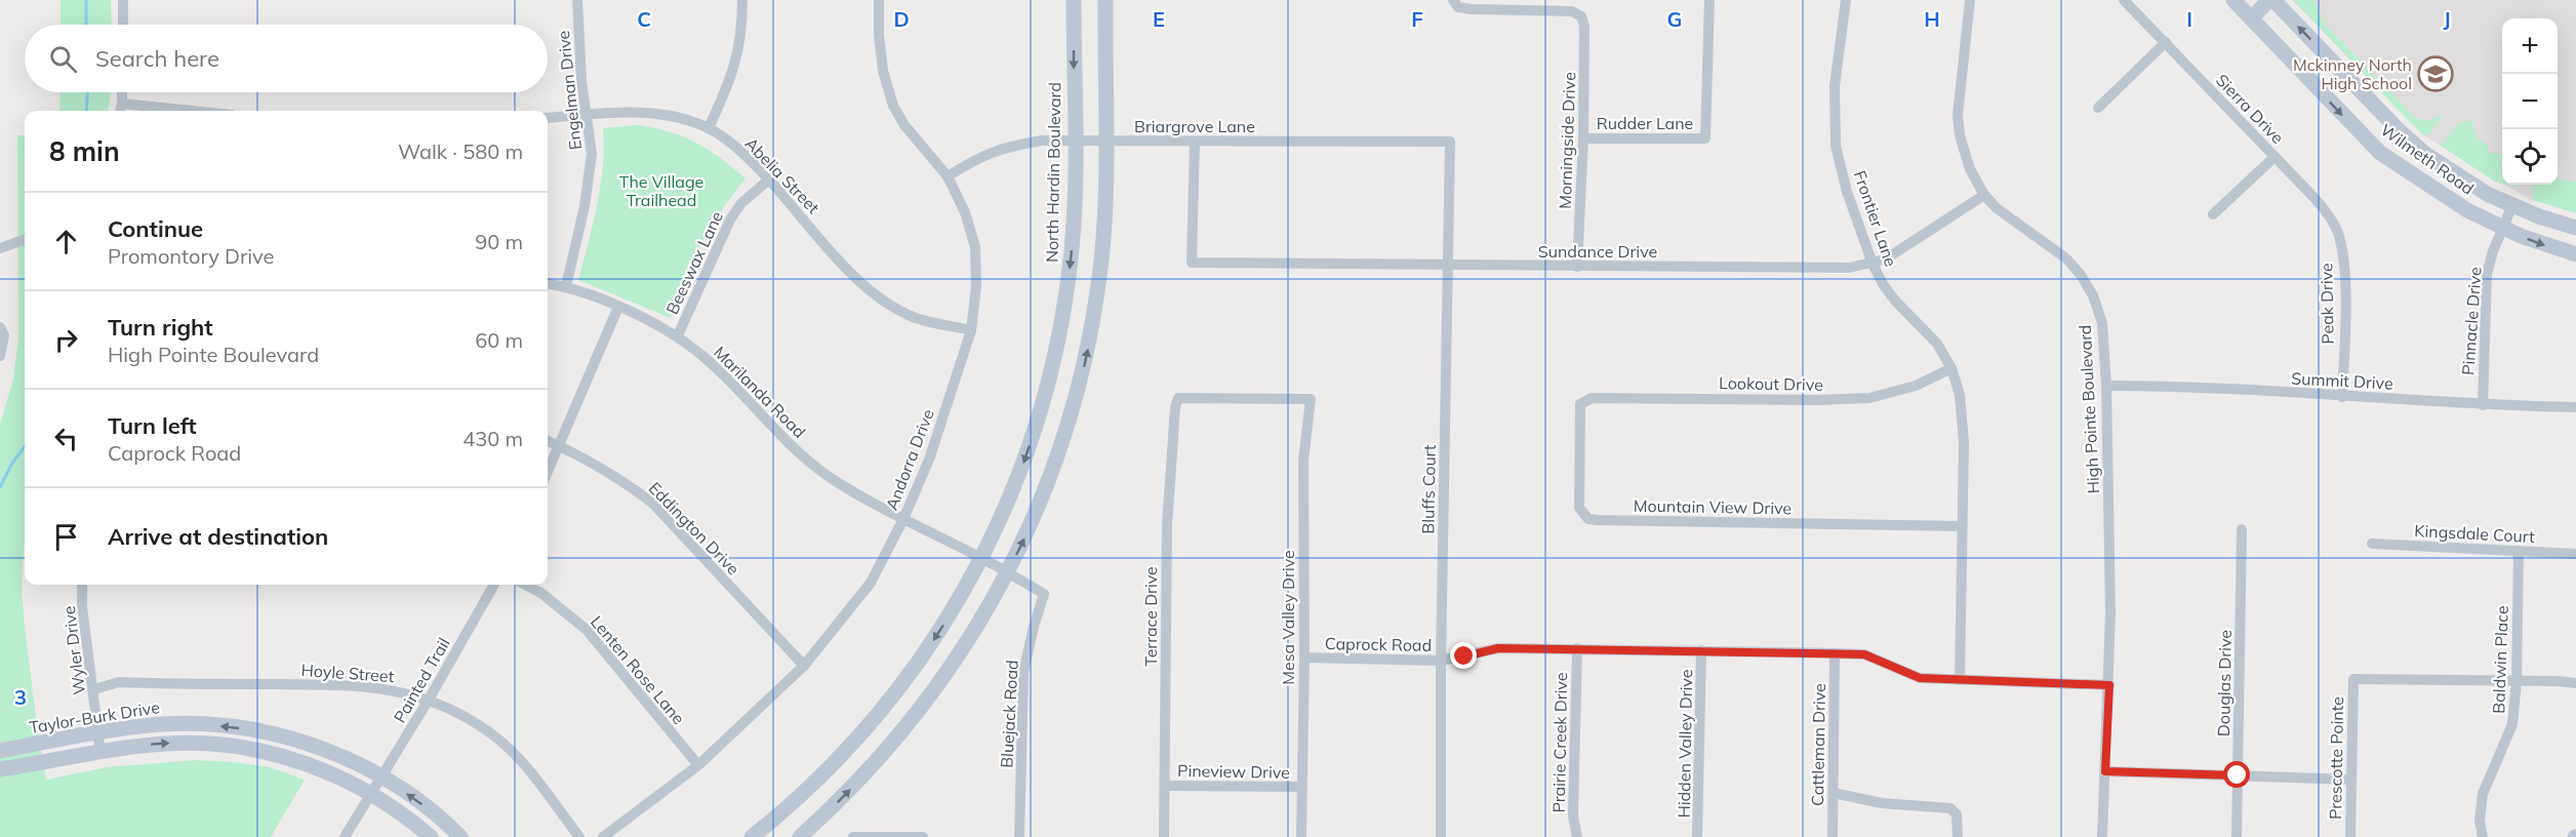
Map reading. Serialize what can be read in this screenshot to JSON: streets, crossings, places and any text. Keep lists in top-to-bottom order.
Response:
{
  "streets": {
    "main road": ["Wilmeth Road", "North Hardin Boulevard", "Taylor-Burk Drive"],
    "street": [
      "Engelman Drive",
      "Sierra Drive",
      "Rudder Lane",
      "Briargrove Lane",
      "Morningside Drive",
      "Abelia Street",
      "Frontier Lane",
      "Sundance Drive",
      "Beeswax Lane",
      "Peak Drive",
      "Pinnacle Drive",
      "Summit Drive",
      "Lookout Drive",
      "Marilanda Road",
      "High Pointe Boulevard",
      "Andorra Drive",
      "Bluffs Court",
      "Mountain View Drive",
      "Eddington Drive",
      "Kingsdale Court",
      "Terrace Drive",
      "Mesa Valley Drive",
      "Caprock Road",
      "Wyler Drive",
      "Baldwin Place",
      "Lenten Rose Lane",
      "Hoyle Street",
      "Painted Trail",
      "Douglas Drive",
      "Bluejack Road",
      "Prairie Creek Drive",
      "Hidden Valley Drive",
      "Cattleman Drive",
      "Prescotte Pointe",
      "Pineview Drive"
    ]
  },
  "crossings": [
    ["Engelman Drive", "Abelia Street"],
    ["Engelman Drive", "Marilanda Road"],
    ["Sierra Drive", "Peak Drive"],
    ["Rudder Lane", "Morningside Drive"],
    ["Briargrove Lane", "North Hardin Boulevard"],
    ["Briargrove Lane", "Sundance Drive"],
    ["Briargrove Lane", "Andorra Drive"],
    ["Briargrove Lane", "Bluffs Court"],
    ["Morningside Drive", "Sundance Drive"],
    ["Wilmeth Road", "Pinnacle Drive"],
    ["North Hardin Boulevard", "Marilanda Road"],
    ["Abelia Street", "Beeswax Lane"],
    ["Abelia Street", "Andorra Drive"],
    ["Frontier Lane", "Sundance Drive"],
    ["Frontier Lane", "Lookout Drive"],
    ["Frontier Lane", "Mountain View Drive"],
    ["Frontier Lane", "Caprock Road"],
    ["Sundance Drive", "High Pointe Boulevard"],
    ["Sundance Drive", "Bluffs Court"],
    ["Beeswax Lane", "Marilanda Road"],
    ["Peak Drive", "Summit Drive"],
    ["Pinnacle Drive", "Summit Drive"],
    ["Summit Drive", "High Pointe Boulevard"],
    ["Lookout Drive", "Mountain View Drive"],
    ["Marilanda Road", "Andorra Drive"],
    ["Marilanda Road", "Bluejack Road"],
    ["High Pointe Boulevard", "Caprock Road"],
    ["Andorra Drive", "Eddington Drive"],
    ["Andorra Drive", "Lenten Rose Lane"],
    ["Bluffs Court", "Caprock Road"],
    ["Kingsdale Court", "Baldwin Place"],
    ["Terrace Drive", "Mesa Valley Drive"],
    ["Terrace Drive", "Pineview Drive"],
    ["Mesa Valley Drive", "Caprock Road"],
    ["Mesa Valley Drive", "Pineview Drive"],
    ["Caprock Road", "Prairie Creek Drive"],
    ["Caprock Road", "Hidden Valley Drive"],
    ["Caprock Road", "Cattleman Drive"],
    ["Wyler Drive", "Hoyle Street"],
    ["Wyler Drive", "Taylor-Burk Drive"],
    ["Baldwin Place", "Prescotte Pointe"],
    ["Hoyle Street", "Painted Trail"],
    ["Painted Trail", "Taylor-Burk Drive"]
  ],
  "parks": ["The Village Trailhead"],
  "places": {
    "school or university": ["Mckinney North High School"]
  },
  "page": {
    "map_buttons": ["+", "−"],
    "search": "Search here",
    "heading": ["8 min", "Walk · 580 m"],
    "list": [
      ["Continue", "Promontory Drive", "90 m"],
      ["Turn right", "High Pointe Boulevard", "60 m"],
      ["Turn left", "Caprock Road", "430 m"],
      "Arrive at destination"
    ]
  },
  "grid": {
    "columns": [
      "C",
      "D",
      "E",
      "F",
      "G",
      "H",
      "I",
      "J"
    ],
    "rows": ["3"]
  }
}
